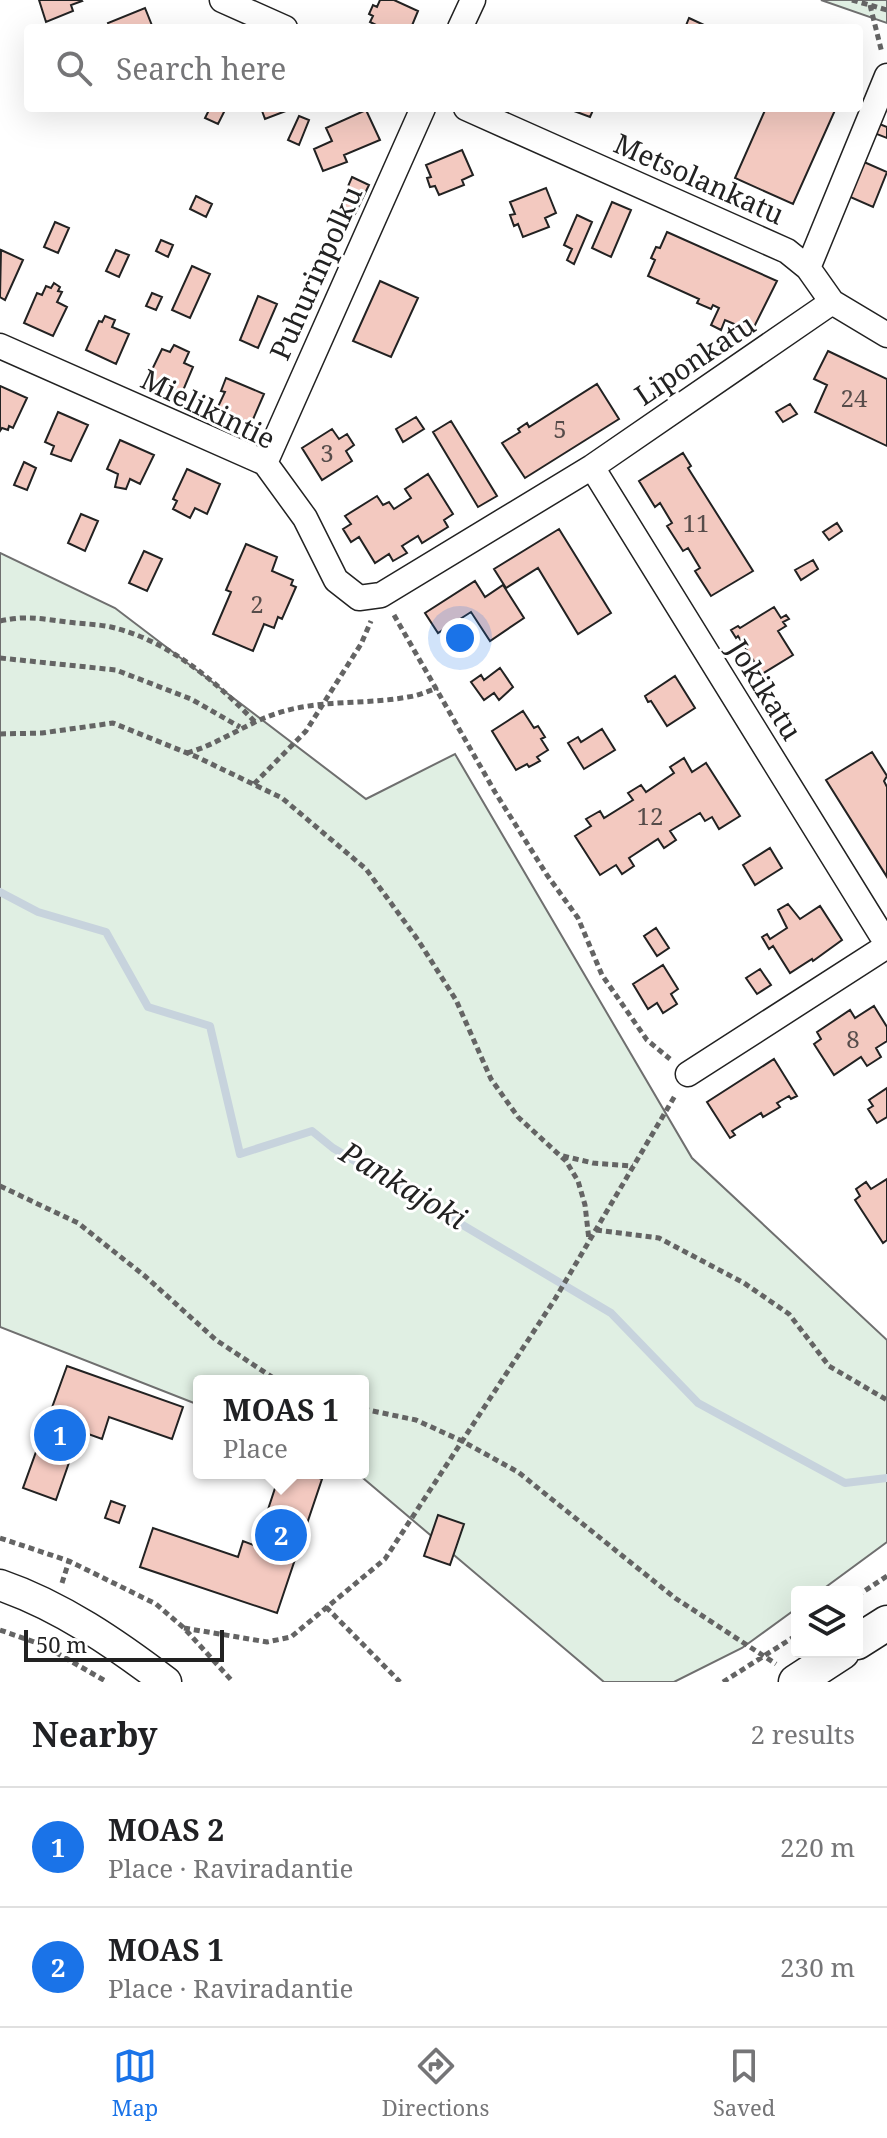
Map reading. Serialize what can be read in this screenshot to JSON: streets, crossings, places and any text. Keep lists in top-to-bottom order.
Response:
{
  "streets": {
    "street": [
      "Metsolankatu",
      "Puhurinpolku",
      "Liponkatu",
      "Mielikintie",
      "Jokikatu"
    ]
  },
  "crossings": [
    ["Metsolankatu", "Liponkatu"],
    ["Puhurinpolku", "Mielikintie"],
    ["Liponkatu", "Mielikintie"],
    ["Liponkatu", "Jokikatu"]
  ],
  "water": ["Pankajoki"],
  "house_numbers": [
    "24",
    "5",
    "3",
    "11",
    "2",
    "12",
    "8"
  ],
  "scale_bar": "50 m",
  "page": {
    "search": "Search here",
    "popup": ["MOAS 1", "Place"],
    "pins": ["1", "2"],
    "scale": "50 m",
    "heading": ["Nearby", "2 results"],
    "list": [
      {
        "mark": "1",
        "name": "MOAS 2",
        "note": "Place · Raviradantie",
        "value": "220 m"
      },
      {
        "mark": "2",
        "name": "MOAS 1",
        "note": "Place · Raviradantie",
        "value": "230 m"
      }
    ],
    "nav": ["Map", "Directions", "Saved"]
  }
}
